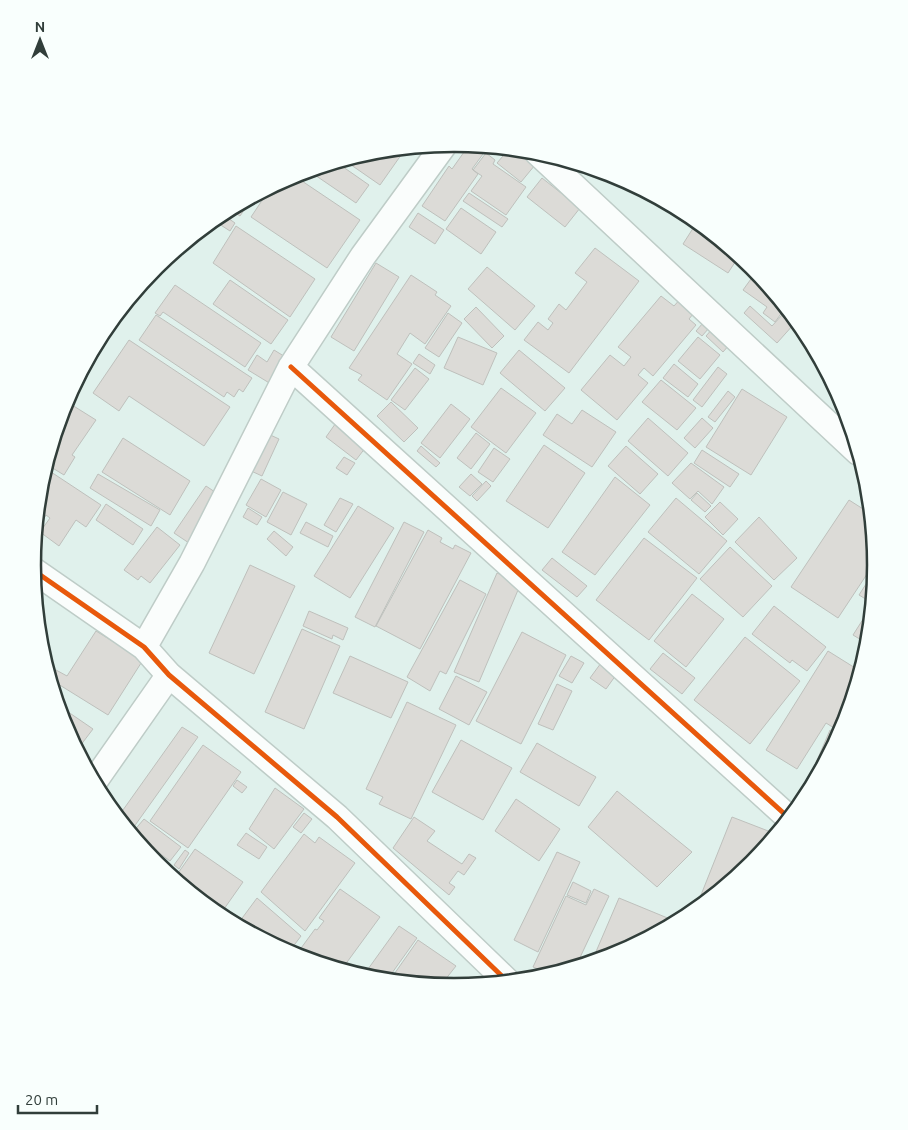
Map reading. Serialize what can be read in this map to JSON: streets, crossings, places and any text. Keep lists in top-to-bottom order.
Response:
{
  "scale_bar": "20 m",
  "north": "top"
}
